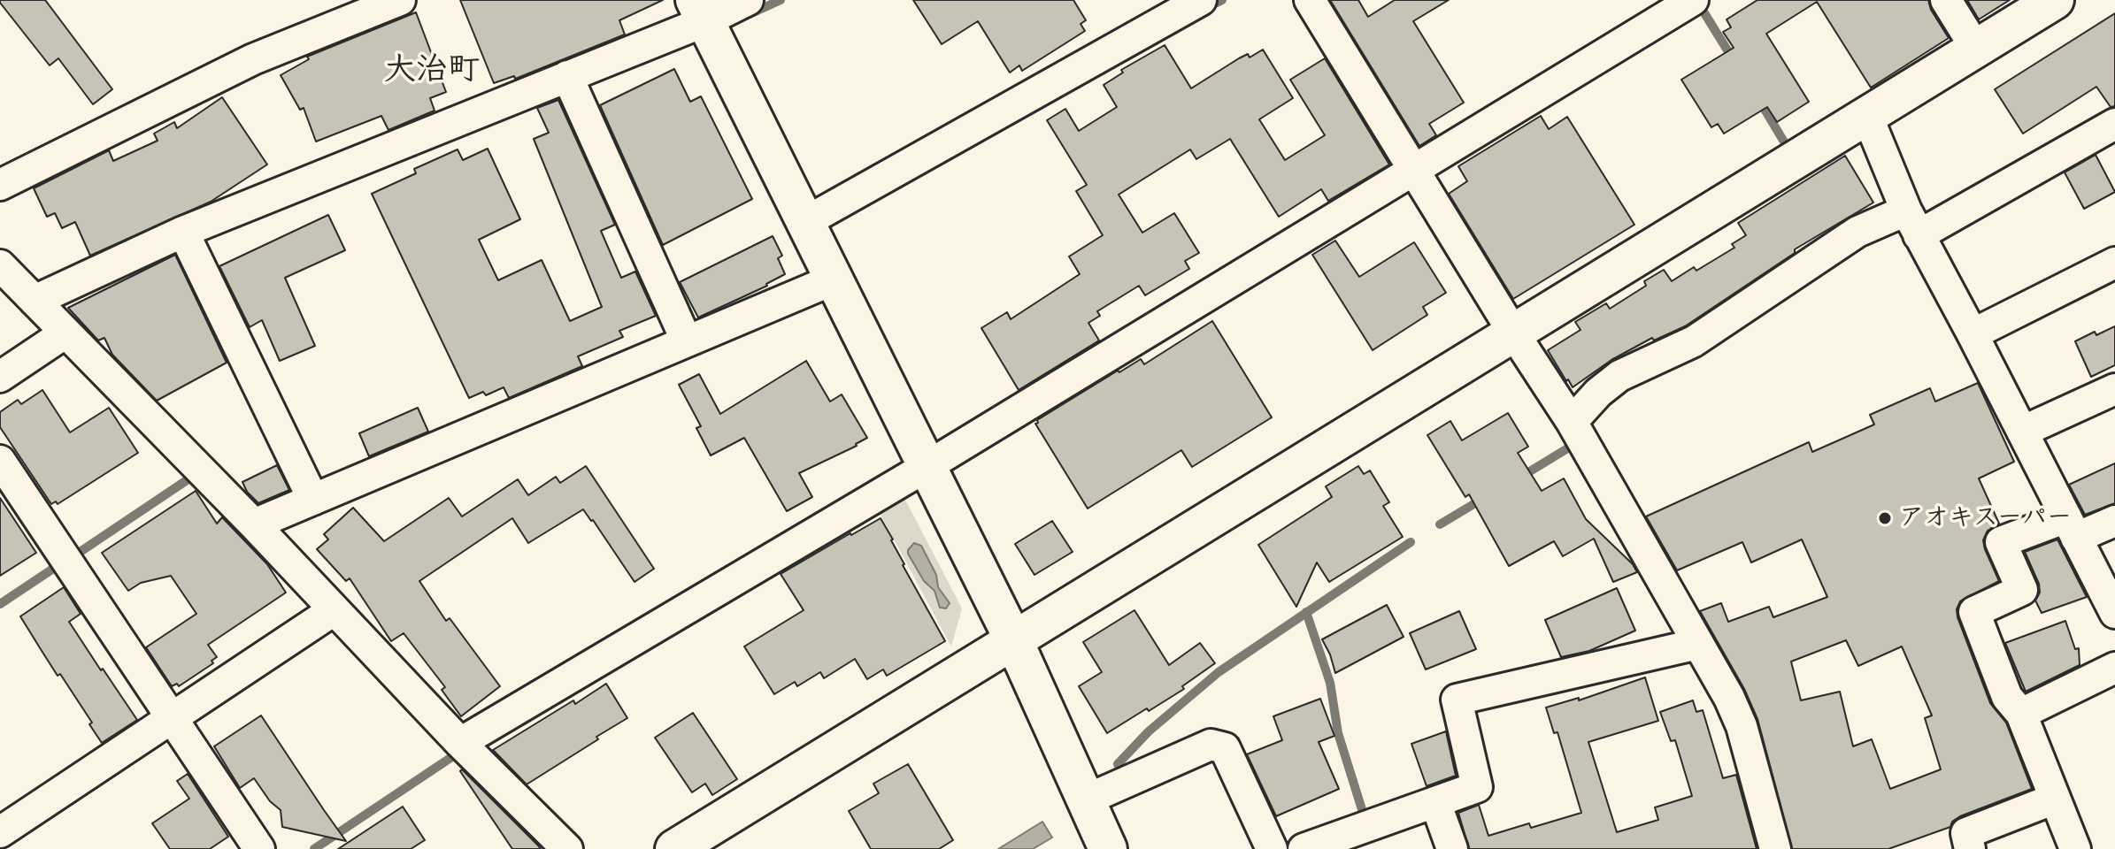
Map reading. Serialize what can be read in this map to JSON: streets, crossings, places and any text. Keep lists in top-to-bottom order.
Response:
{
  "districts": ["大治町"],
  "places": ["アオキスーパー"]
}
